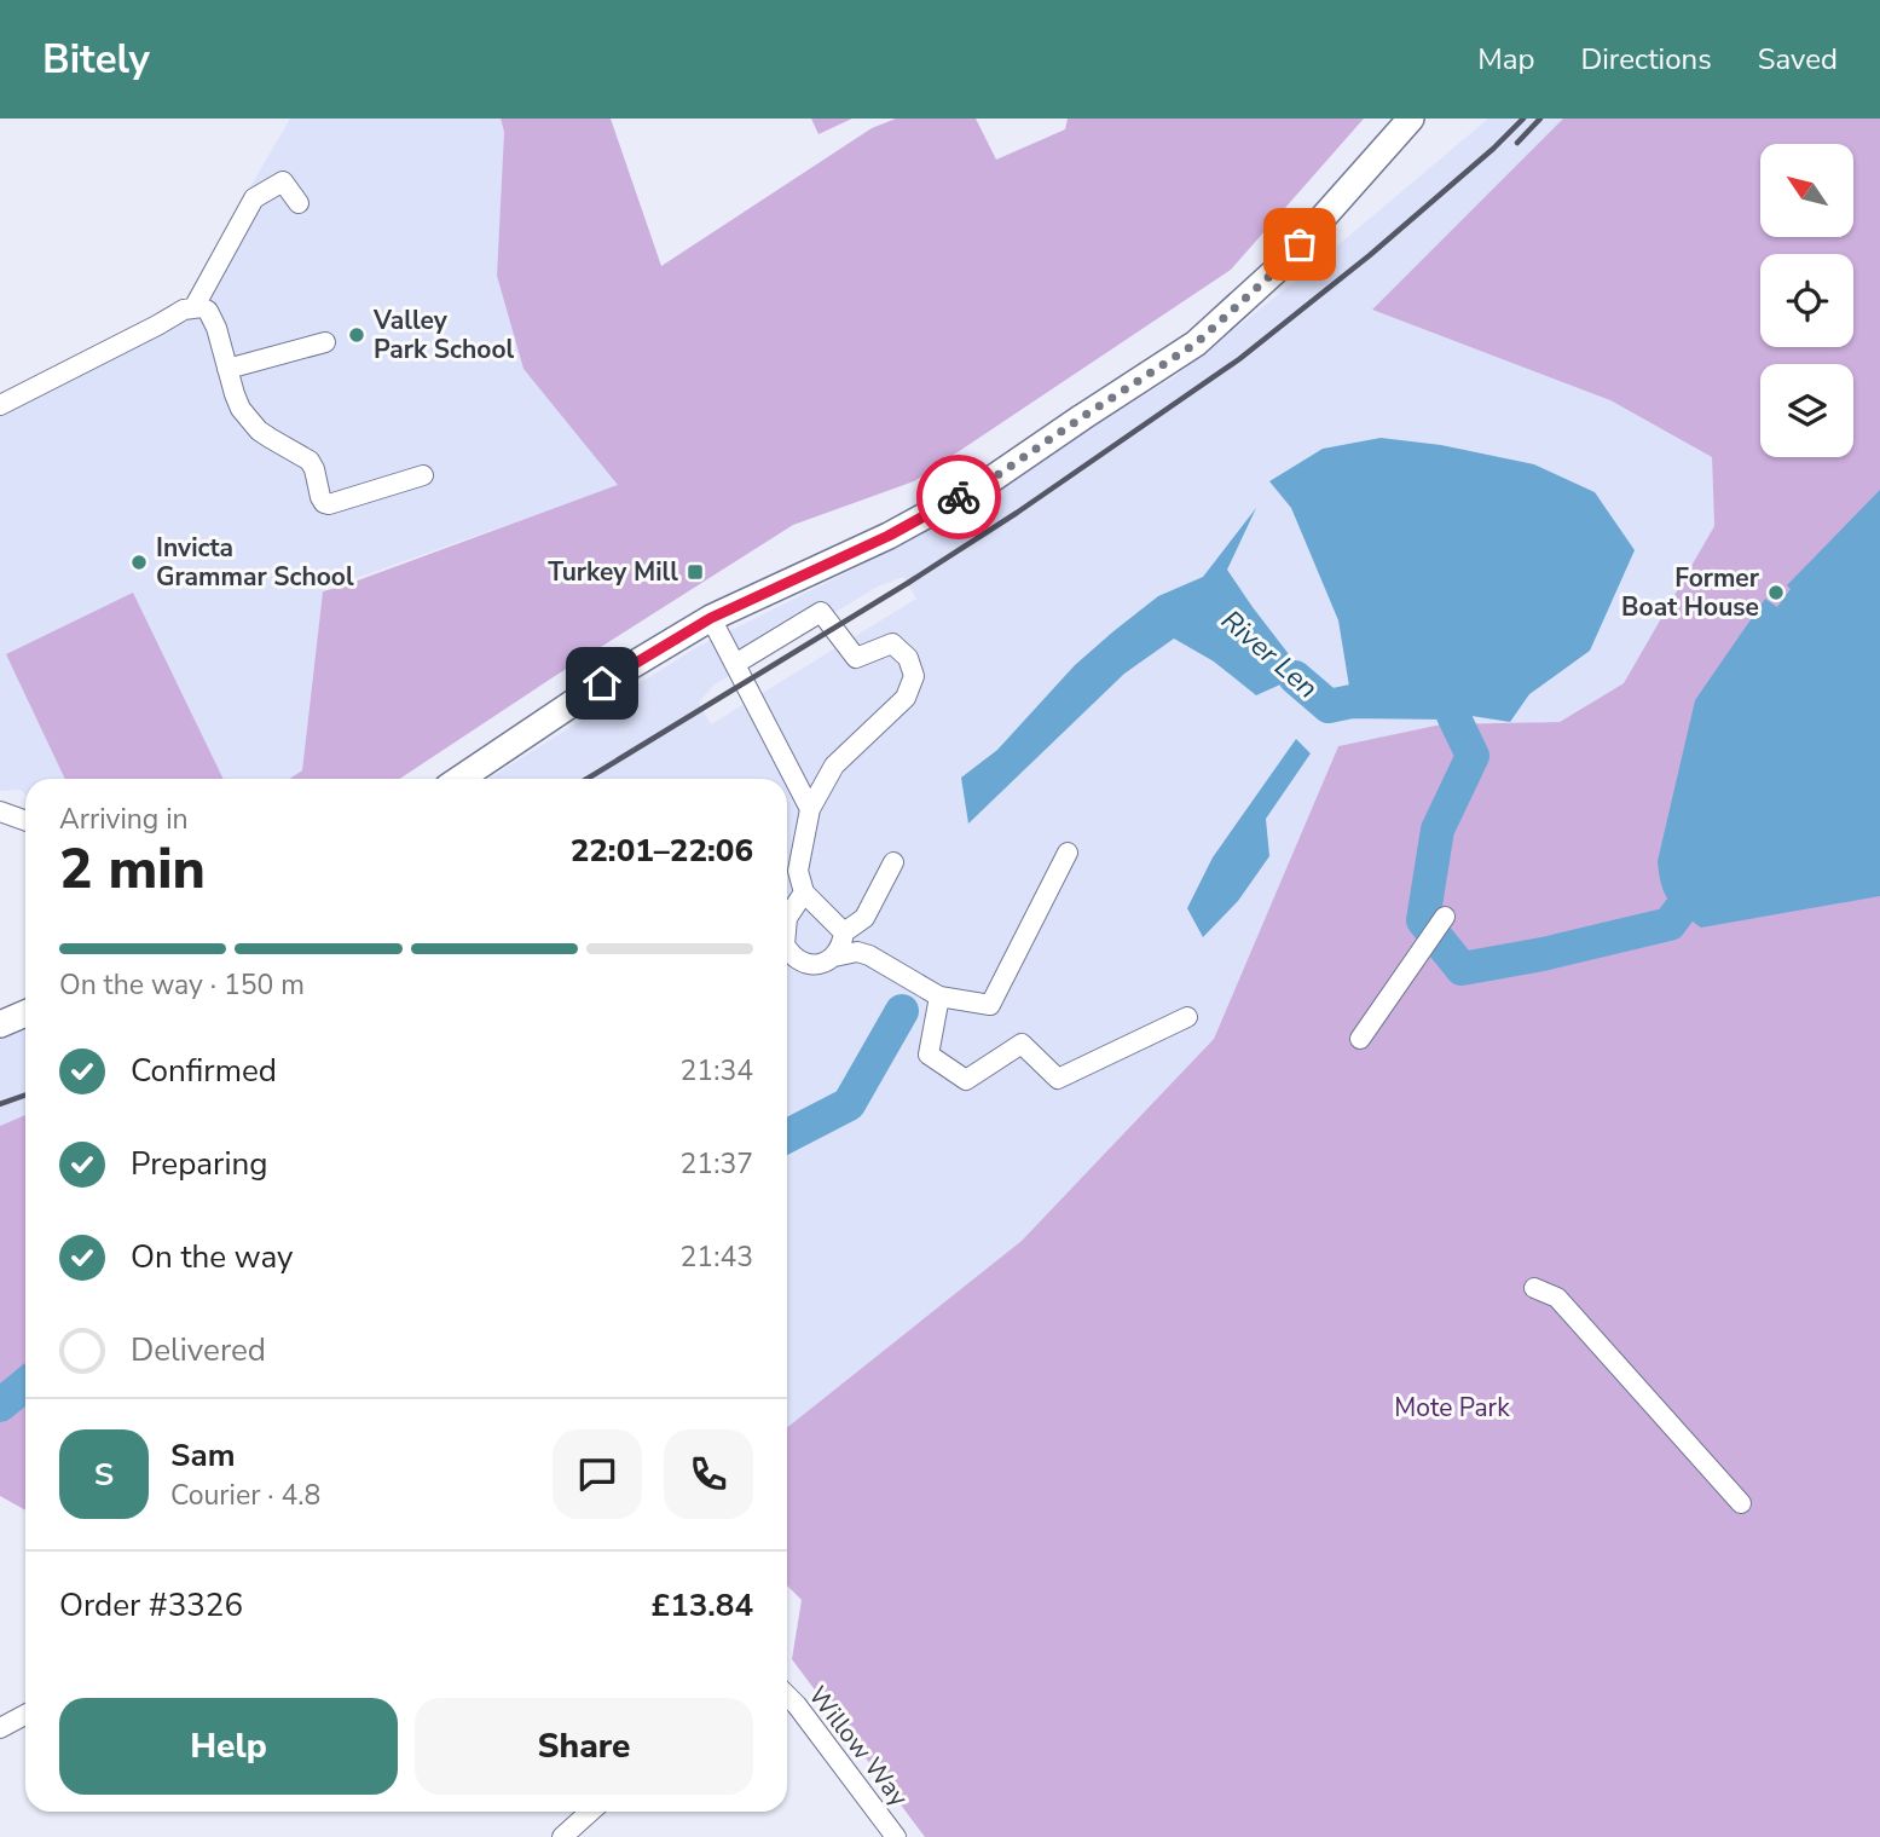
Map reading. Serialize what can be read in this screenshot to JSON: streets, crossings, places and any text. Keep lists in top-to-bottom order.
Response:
{
  "streets": {
    "street": ["Willow Way"]
  },
  "water": ["River Len"],
  "parks": ["Mote Park"],
  "places": {
    "other": ["Valley Park School", "Invicta Grammar School", "Former Boat House"],
    "transit": ["Turkey Mill"]
  },
  "north": "top left",
  "page": {
    "header": "Bitely",
    "nav": ["Map", "Directions", "Saved"],
    "heading": ["2 min", "Arriving in", "22:01–22:06"],
    "panel": [
      "Sam",
      "Courier · 4.8",
      "Order #3326",
      "£13.84"
    ],
    "bar": "On the way · 150 m",
    "list": [
      ["Confirmed", "21:34"],
      ["Preparing", "21:37"],
      ["On the way", "21:43"],
      "Delivered"
    ],
    "round": "S",
    "buttons": ["Help", "Share"]
  }
}
